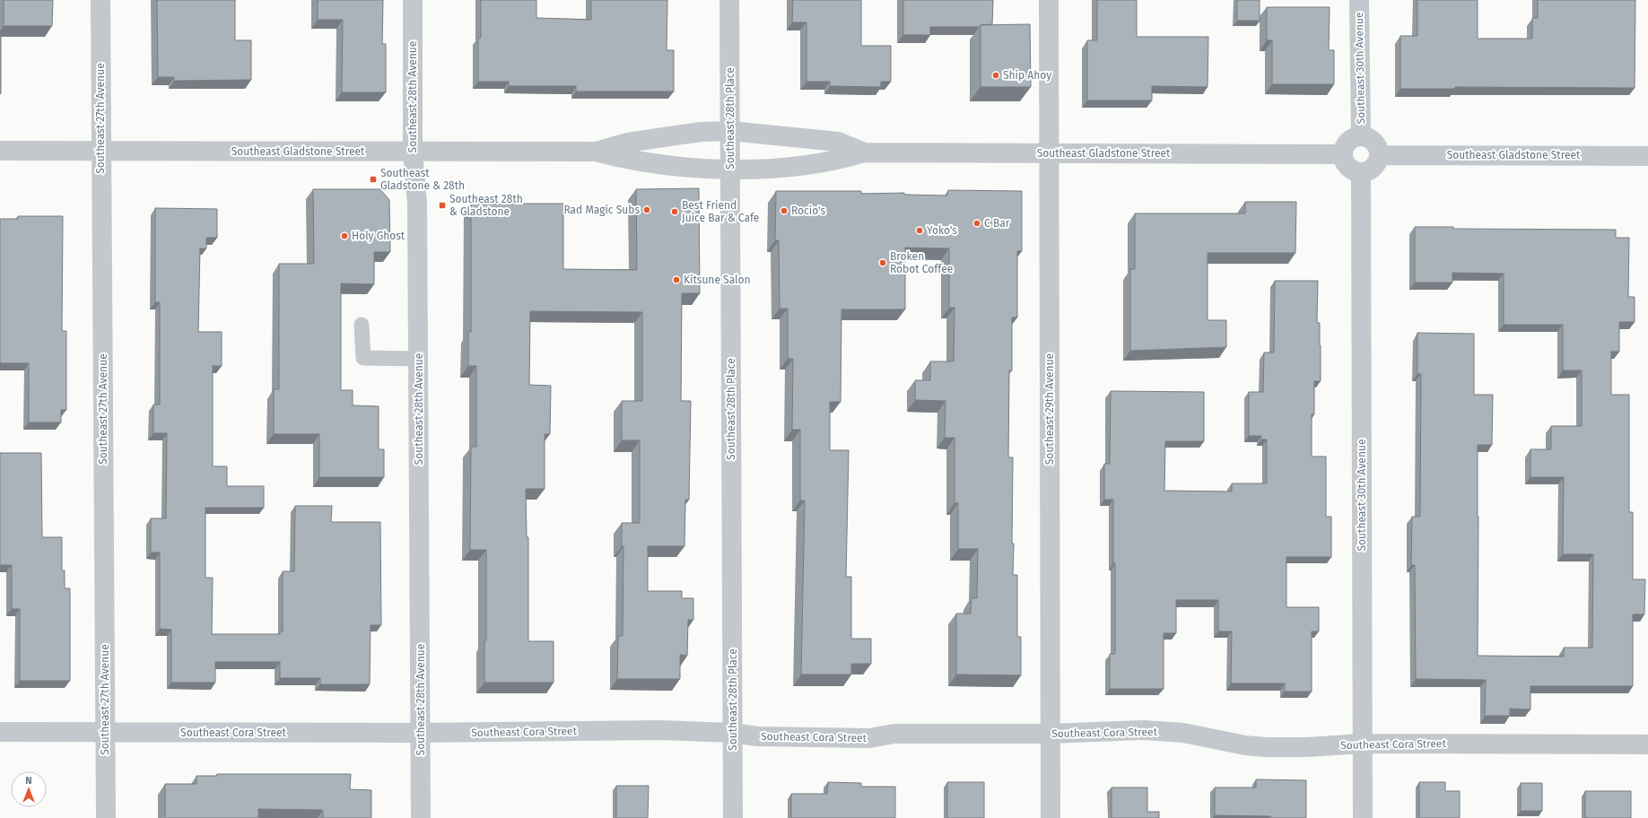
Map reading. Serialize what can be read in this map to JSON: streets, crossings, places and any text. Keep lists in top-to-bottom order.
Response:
{
  "streets": {
    "street": [
      "Southeast 30th Avenue",
      "Southeast 28th Avenue",
      "Southeast 27th Avenue",
      "Southeast 28th Place",
      "Southeast Gladstone Street",
      "Southeast 29th Avenue",
      "Southeast Cora Street"
    ]
  },
  "crossings": [
    ["Southeast 30th Avenue", "Southeast Gladstone Street"],
    ["Southeast 30th Avenue", "Southeast Cora Street"],
    ["Southeast 28th Avenue", "Southeast Gladstone Street"],
    ["Southeast 28th Avenue", "Southeast Cora Street"],
    ["Southeast 27th Avenue", "Southeast Gladstone Street"],
    ["Southeast 27th Avenue", "Southeast Cora Street"],
    ["Southeast 28th Place", "Southeast Gladstone Street"],
    ["Southeast 28th Place", "Southeast Cora Street"],
    ["Southeast Gladstone Street", "Southeast 29th Avenue"],
    ["Southeast 29th Avenue", "Southeast Cora Street"]
  ],
  "places": {
    "other": [
      "Ship Ahoy",
      "Rad Magic Subs",
      "Rocio's",
      "Best Friend Juice Bar & Cafe",
      "C Bar",
      "Yoko's",
      "Holy Ghost",
      "Broken Robot Coffee",
      "Kitsune Salon"
    ],
    "transit": ["Southeast Gladstone & 28th", "Southeast 28th & Gladstone"]
  },
  "north": "top"
}
